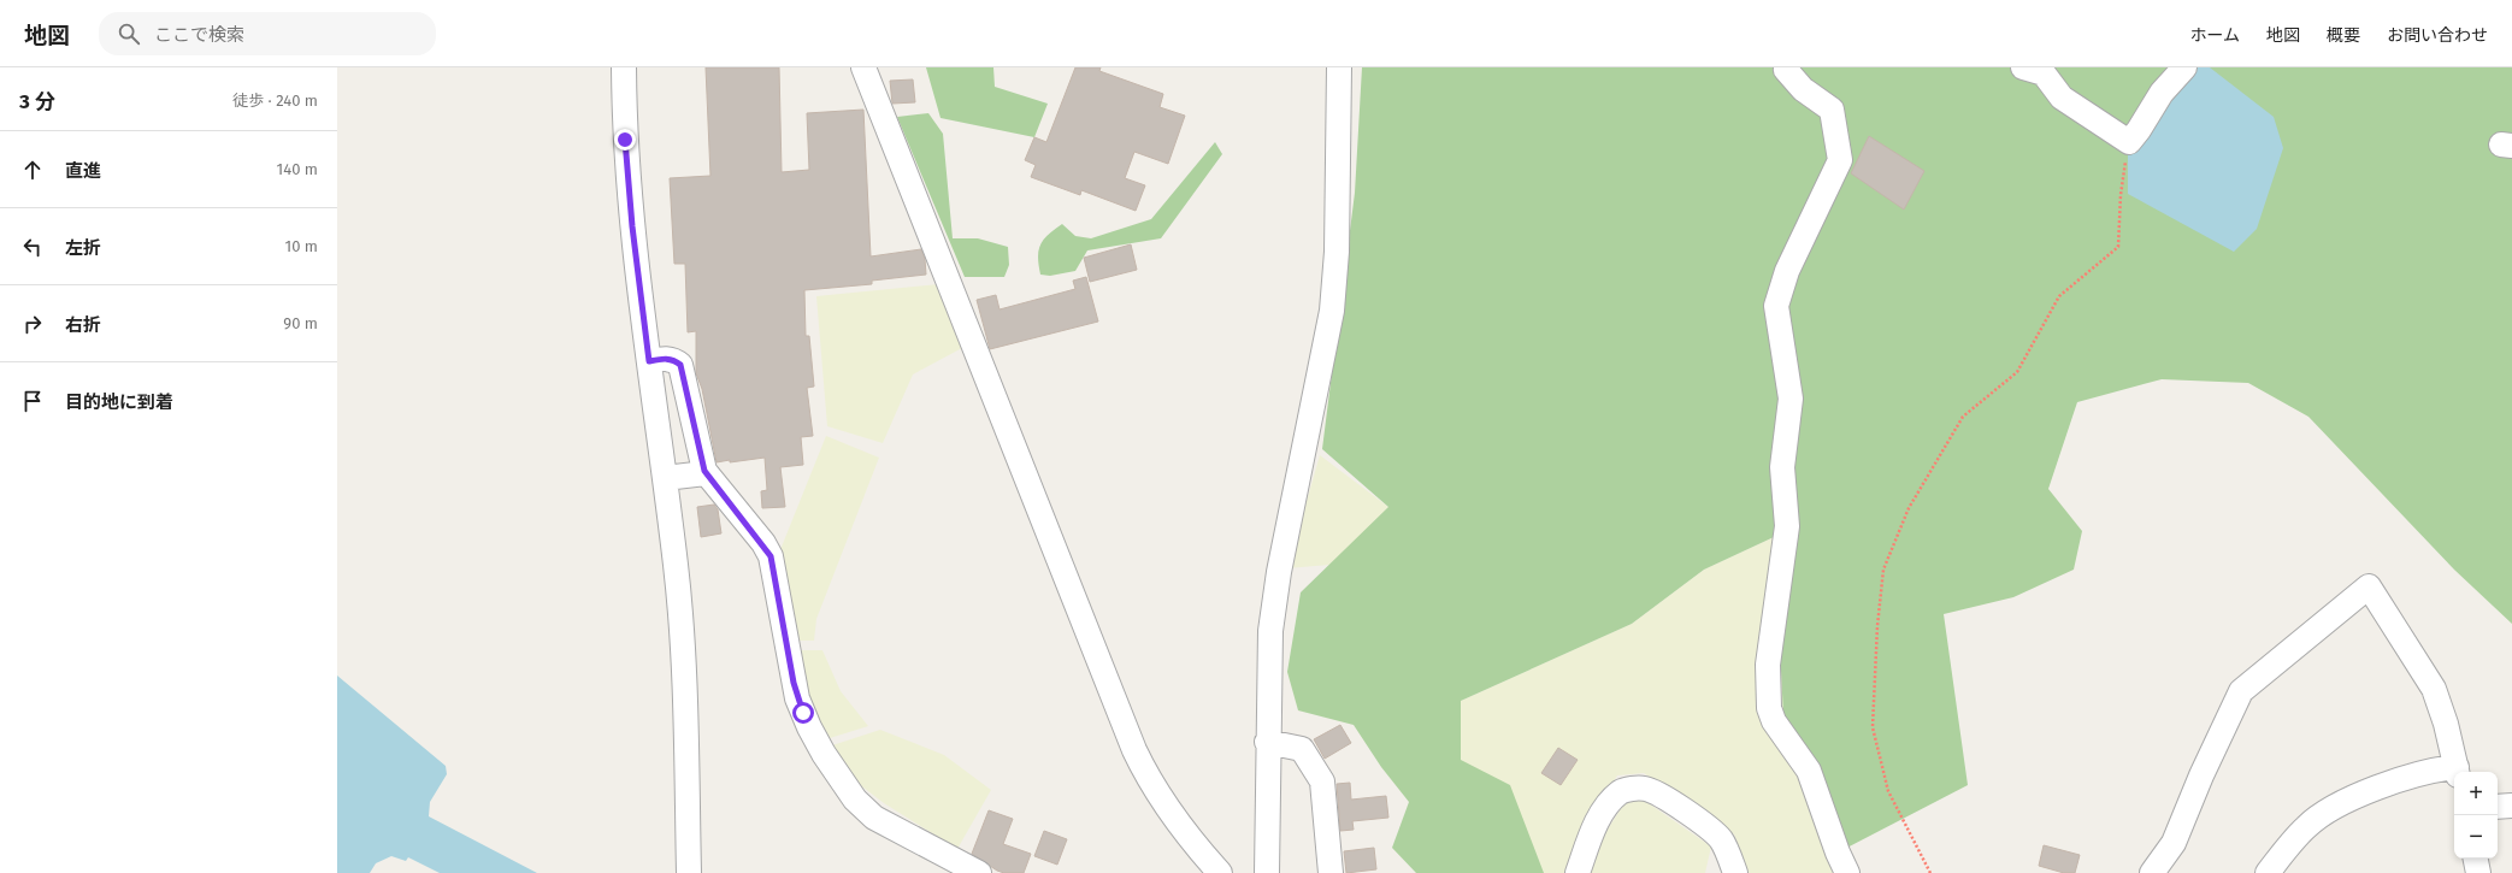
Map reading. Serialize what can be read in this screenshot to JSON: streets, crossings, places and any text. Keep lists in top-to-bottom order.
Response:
{
  "page": {
    "header": "地図",
    "search": "ここで検索",
    "nav": [
      "ホーム",
      "地図",
      "概要",
      "お問い合わせ"
    ],
    "heading": ["3 分", "徒歩 · 240 m"],
    "list": [
      ["直進", "140 m"],
      ["左折", "10 m"],
      ["右折", "90 m"],
      "目的地に到着"
    ],
    "map_buttons": ["+", "−"]
  }
}
